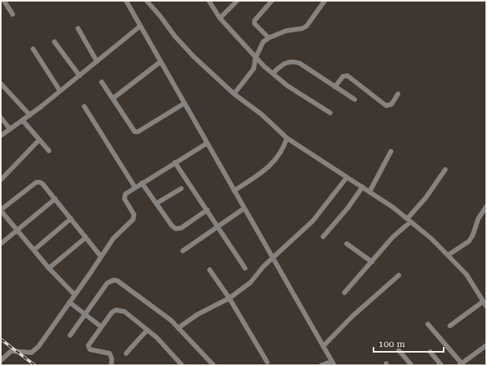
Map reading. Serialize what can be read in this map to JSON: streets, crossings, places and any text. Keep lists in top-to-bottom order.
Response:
{
  "scale_bar": "100 m"
}
